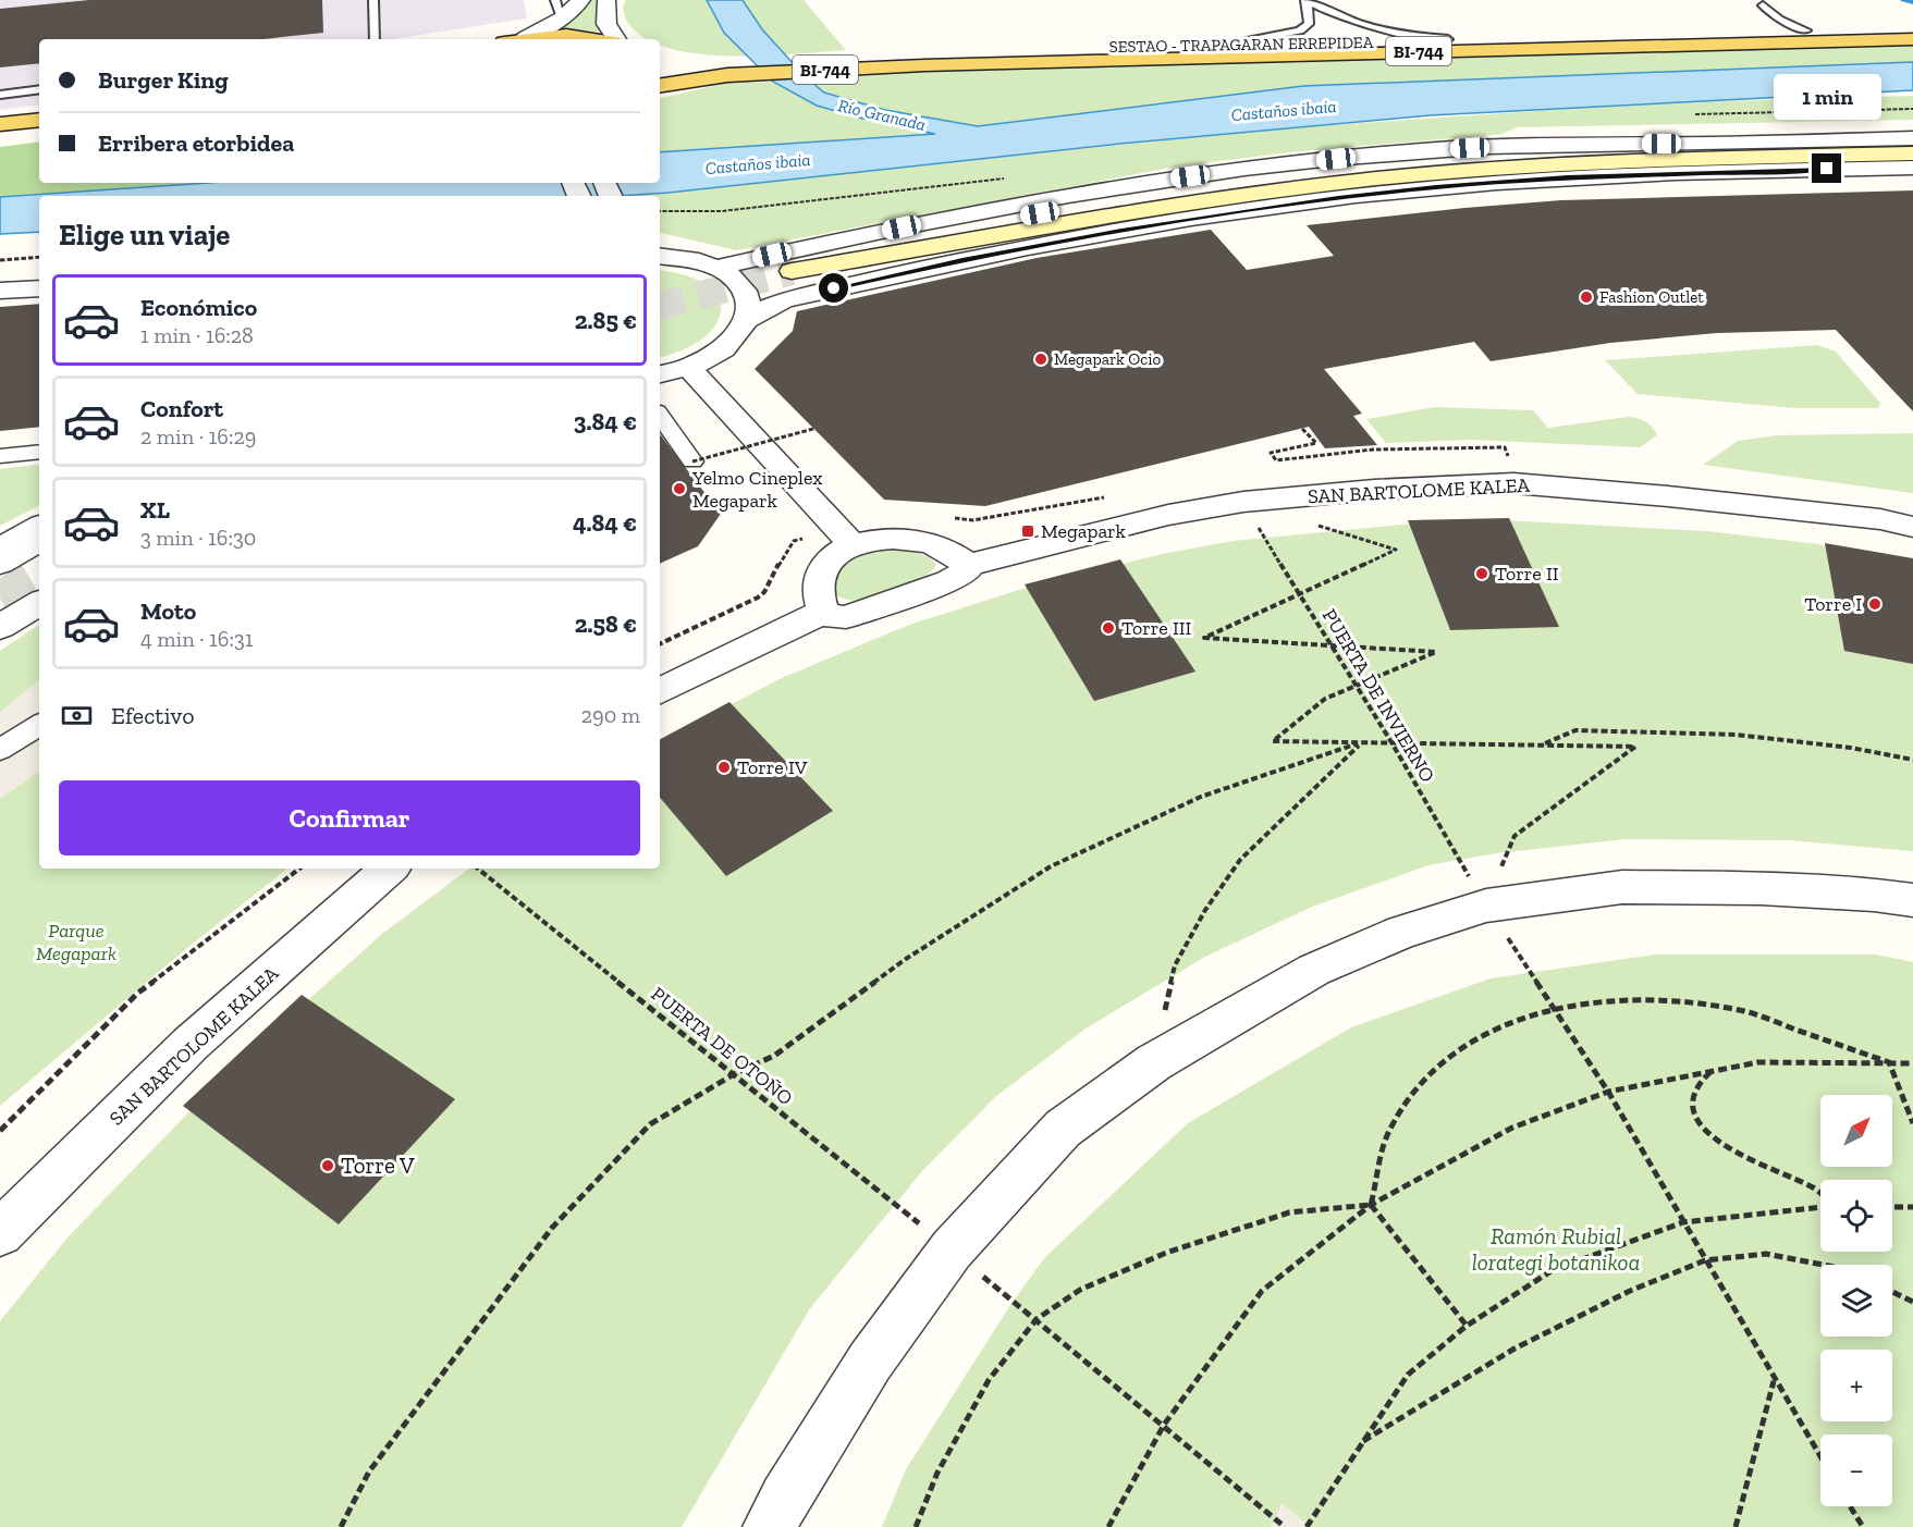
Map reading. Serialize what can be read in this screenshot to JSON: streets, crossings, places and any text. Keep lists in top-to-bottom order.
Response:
{
  "streets": {
    "main road": ["SESTAO - TRAPAGARAN ERREPIDEA", "BI-744"],
    "street": ["SAN BARTOLOME KALEA"],
    "path": ["PUERTA DE INVIERNO", "PUERTA DE OTOÑO"]
  },
  "crossings": [
    ["SESTAO - TRAPAGARAN ERREPIDEA", "BI-744"],
    ["SAN BARTOLOME KALEA", "PUERTA DE INVIERNO"]
  ],
  "water": ["Castaños ibaia", "Río Granada"],
  "parks": ["Parque Megapark", "Ramón Rubial lorategi botanikoa"],
  "places": {
    "other": [
      "Fashion Outlet",
      "Megapark Ocio",
      "Yelmo Cineplex Megapark",
      "Torre II",
      "Torre I",
      "Torre III",
      "Torre IV",
      "Torre V"
    ],
    "transit": ["Megapark"]
  },
  "north": "top right",
  "page": {
    "banner": ["Burger King", "Erribera etorbidea"],
    "bubble": "1 min",
    "heading": "Elige un viaje",
    "list": [
      {
        "name": "Económico",
        "note": "1 min · 16:28",
        "value": "2.85 €"
      },
      {
        "name": "Confort",
        "note": "2 min · 16:29",
        "value": "3.84 €"
      },
      {
        "name": "XL",
        "note": "3 min · 16:30",
        "value": "4.84 €"
      },
      {
        "name": "Moto",
        "note": "4 min · 16:31",
        "value": "2.58 €"
      }
    ],
    "pay": ["Efectivo", "290 m"],
    "buttons": "Confirmar",
    "map_buttons": ["+", "−"]
  }
}
